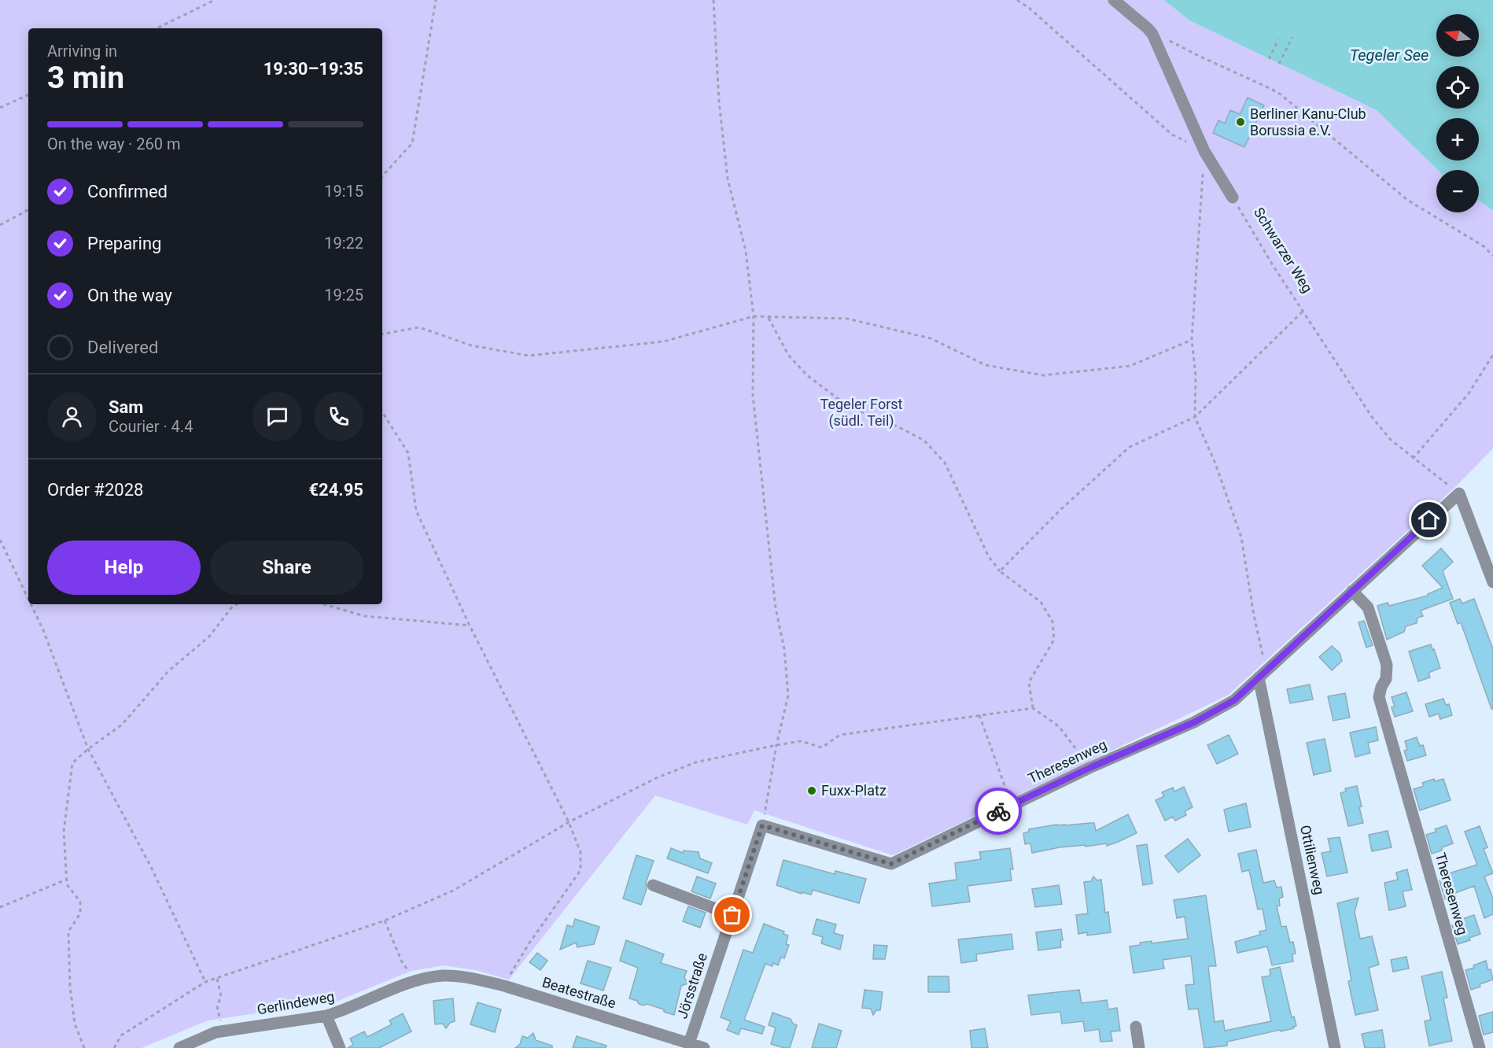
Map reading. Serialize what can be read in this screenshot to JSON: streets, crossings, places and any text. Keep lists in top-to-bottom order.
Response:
{
  "streets": {
    "street": [
      "Theresenweg",
      "Ottilienweg",
      "Jörsstraße",
      "Beatestraße",
      "Gerlindeweg"
    ],
    "path": ["Schwarzer Weg"]
  },
  "crossings": [
    ["Schwarzer Weg", "Theresenweg"],
    ["Theresenweg", "Ottilienweg"],
    ["Theresenweg", "Jörsstraße"],
    ["Jörsstraße", "Beatestraße"],
    ["Beatestraße", "Gerlindeweg"]
  ],
  "water": ["Tegeler See"],
  "parks": ["Tegeler Forst (südl. Teil)"],
  "places": ["Berliner Kanu-Club Borussia e.V.", "Fuxx-Platz"],
  "north": "left",
  "page": {
    "map_buttons": ["+", "−"],
    "heading": ["3 min", "Arriving in", "19:30–19:35"],
    "panel": [
      "Sam",
      "Courier · 4.4",
      "Order #2028",
      "€24.95"
    ],
    "bar": "On the way · 260 m",
    "list": [
      ["Confirmed", "19:15"],
      ["Preparing", "19:22"],
      ["On the way", "19:25"],
      "Delivered"
    ],
    "buttons": ["Help", "Share"]
  }
}
